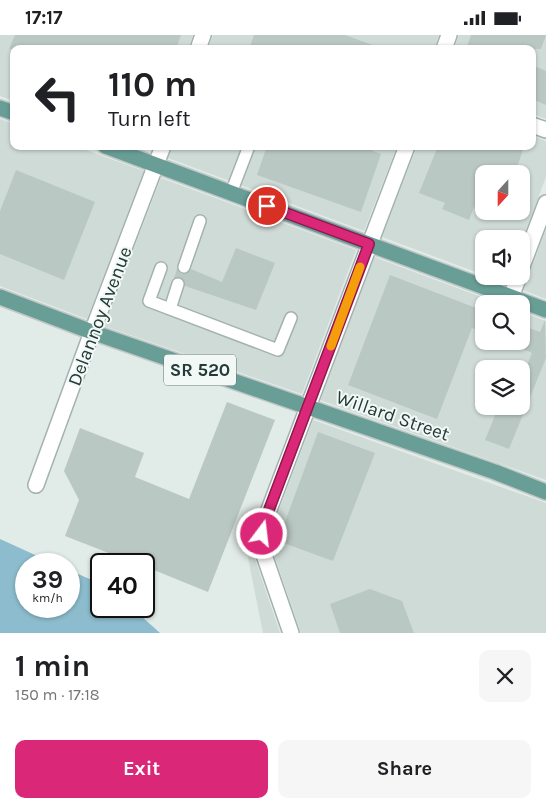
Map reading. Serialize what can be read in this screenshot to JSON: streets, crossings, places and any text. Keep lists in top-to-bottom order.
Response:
{
  "streets": {
    "main road": ["SR 520", "Willard Street"],
    "street": ["Delannoy Avenue"]
  },
  "crossings": [
    ["Delannoy Avenue", "Willard Street"]
  ],
  "north": "bottom",
  "page": {
    "status": "17:17",
    "turn": ["110 m", "Turn left"],
    "speed": "39 km/h",
    "limit": "40",
    "heading": ["1 min", "150 m · 17:18"],
    "buttons": ["Exit", "Share"]
  }
}
